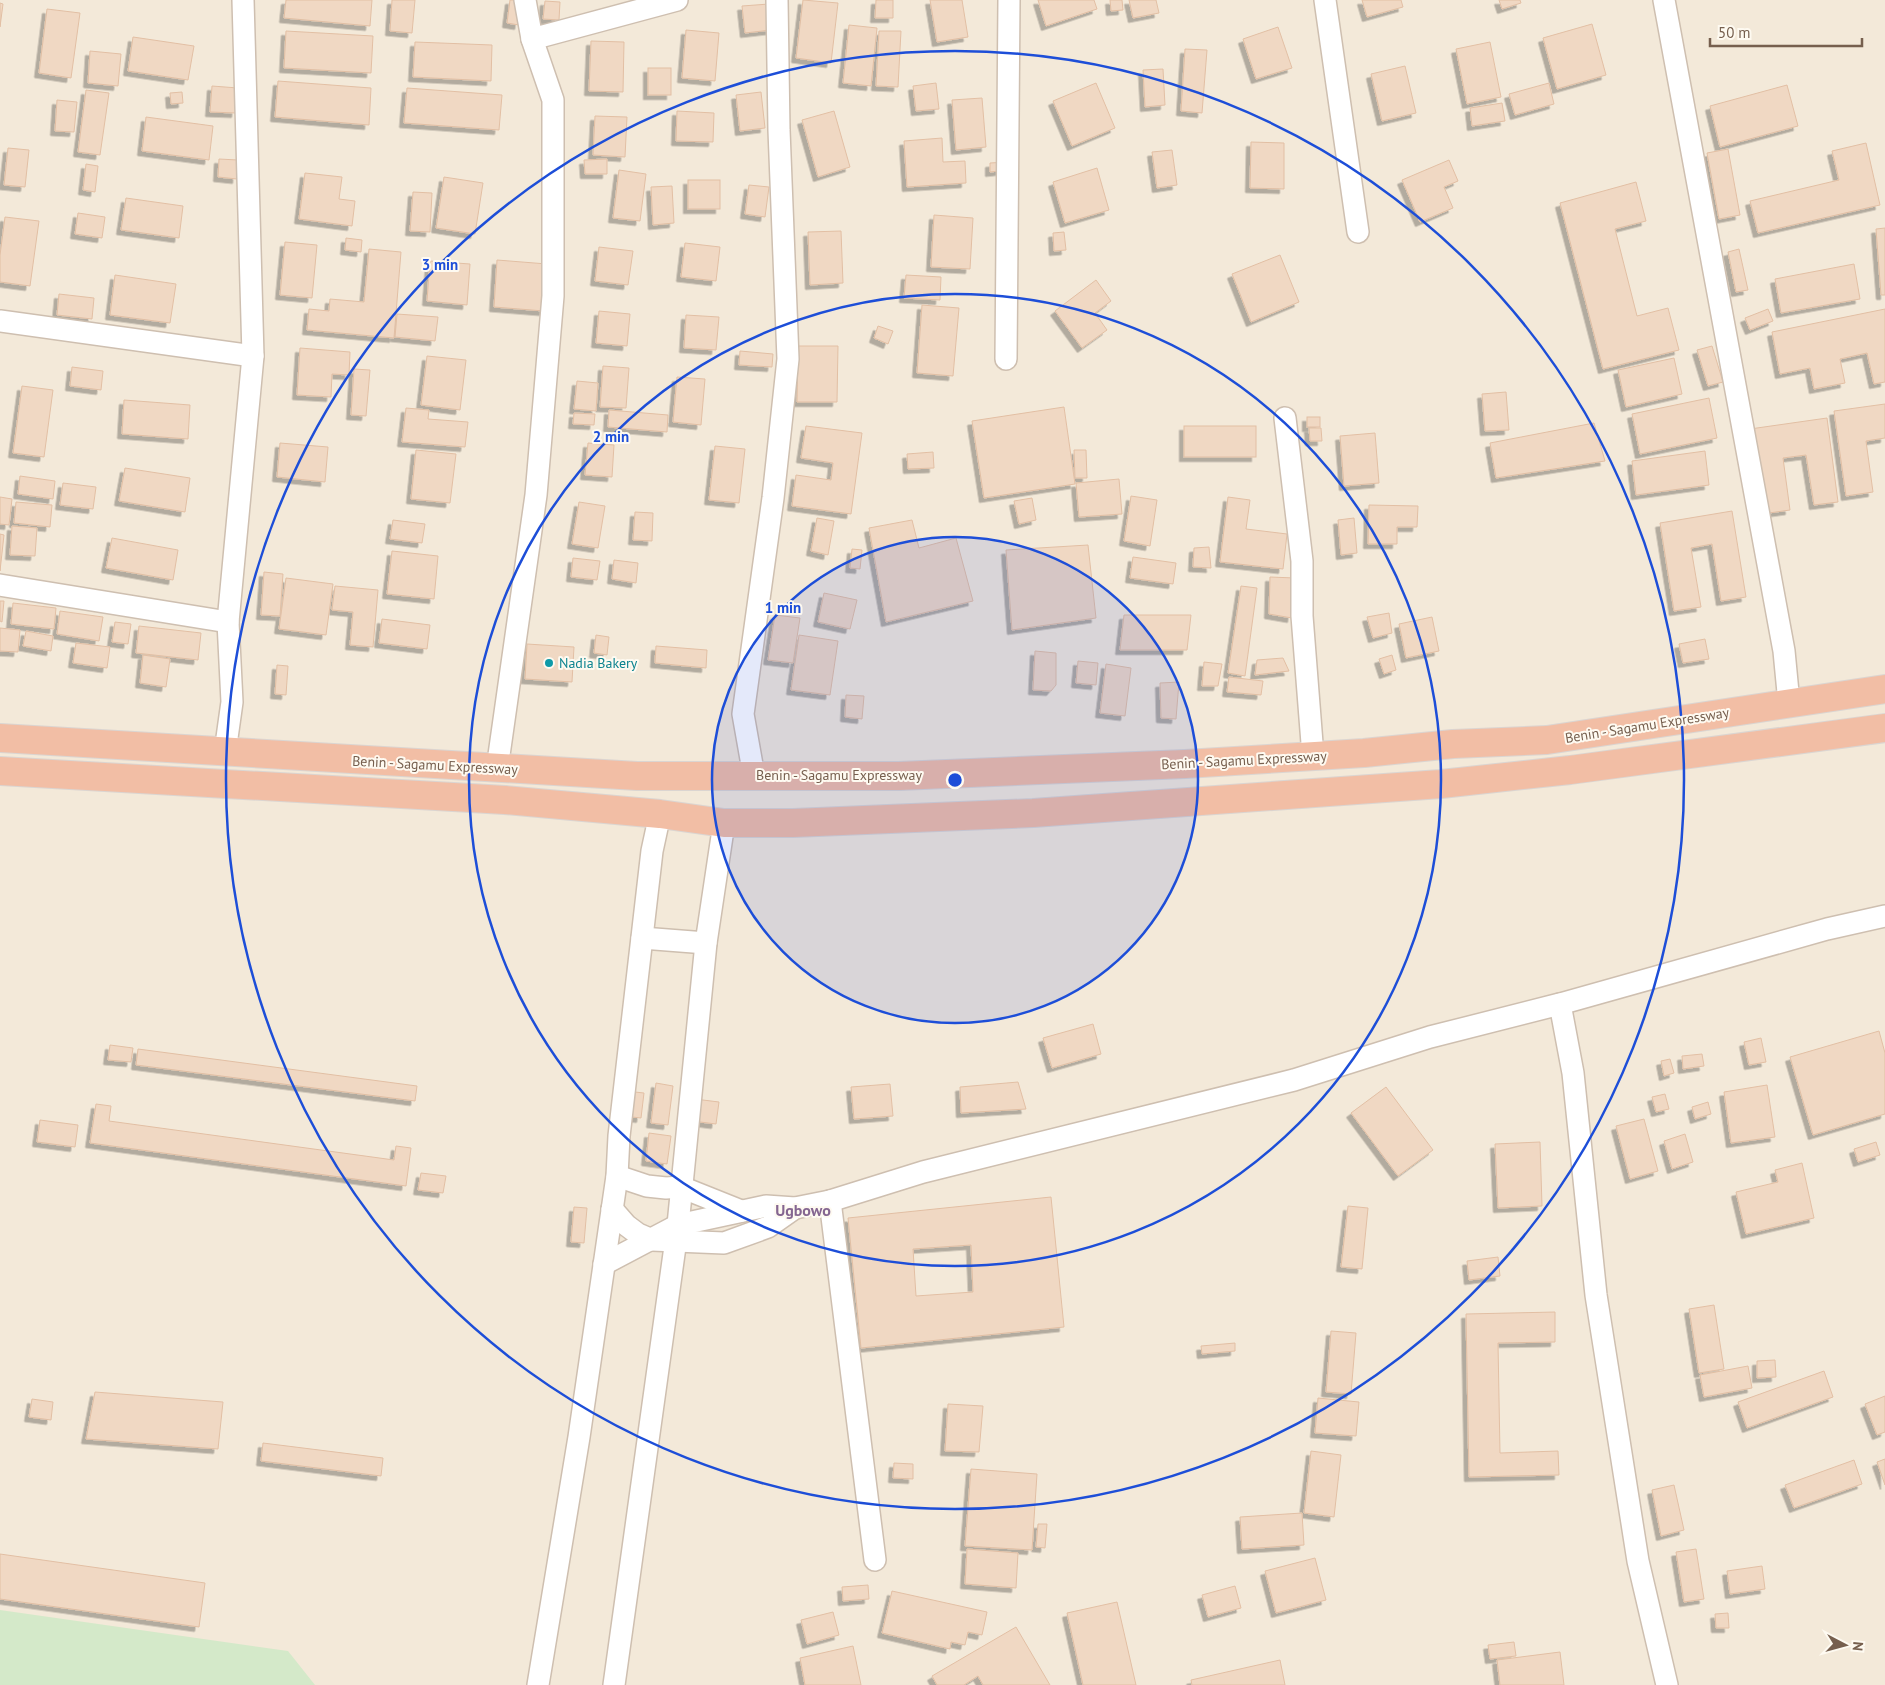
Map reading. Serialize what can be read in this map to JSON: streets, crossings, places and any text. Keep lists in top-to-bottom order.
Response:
{
  "streets": {
    "highway": ["Benin - Sagamu Expressway"]
  },
  "districts": ["Ugbowo"],
  "places": ["Nadia Bakery"],
  "scale_bar": "50 m",
  "north": "right",
  "rings": ["3 min", "2 min", "1 min"]
}
